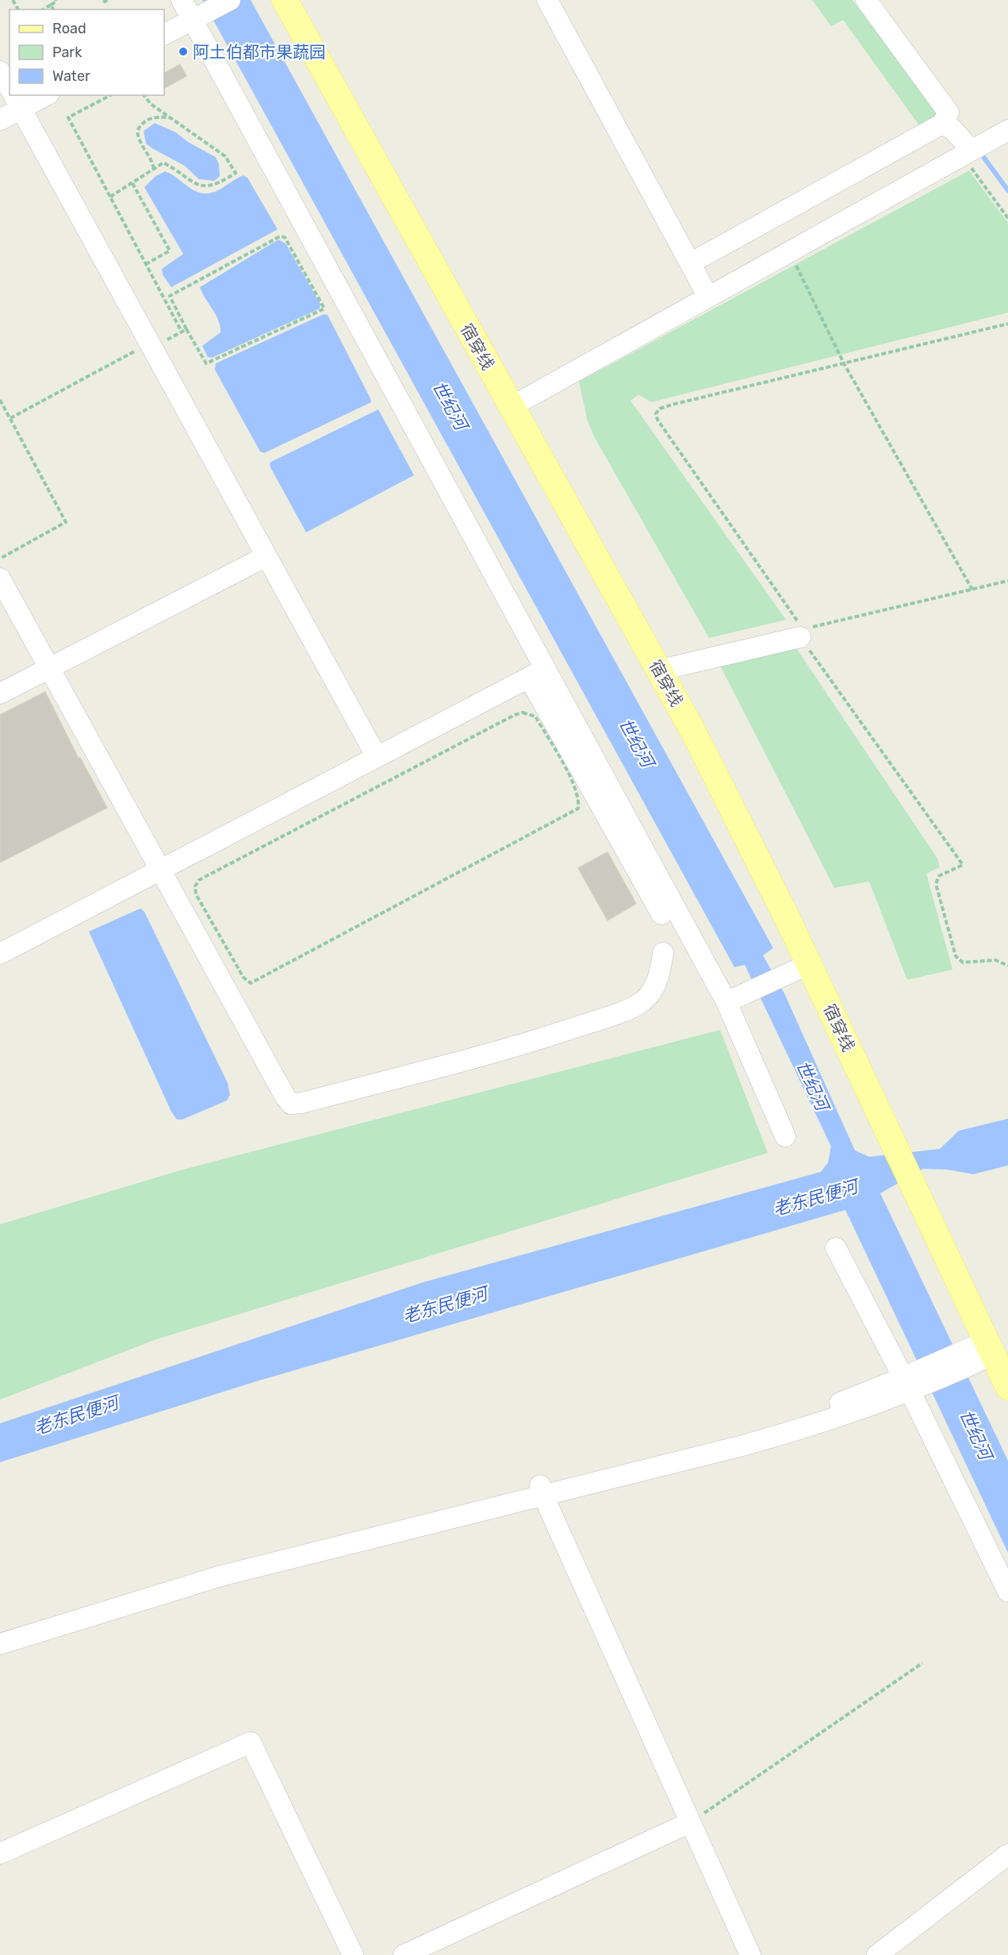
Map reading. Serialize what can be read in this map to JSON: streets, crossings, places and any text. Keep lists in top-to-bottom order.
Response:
{
  "streets": {
    "main road": ["宿穿线"]
  },
  "water": ["世纪河", "老东民便河"],
  "places": ["阿土伯都市果蔬园"],
  "legend": ["Road", "Park", "Water"]
}
